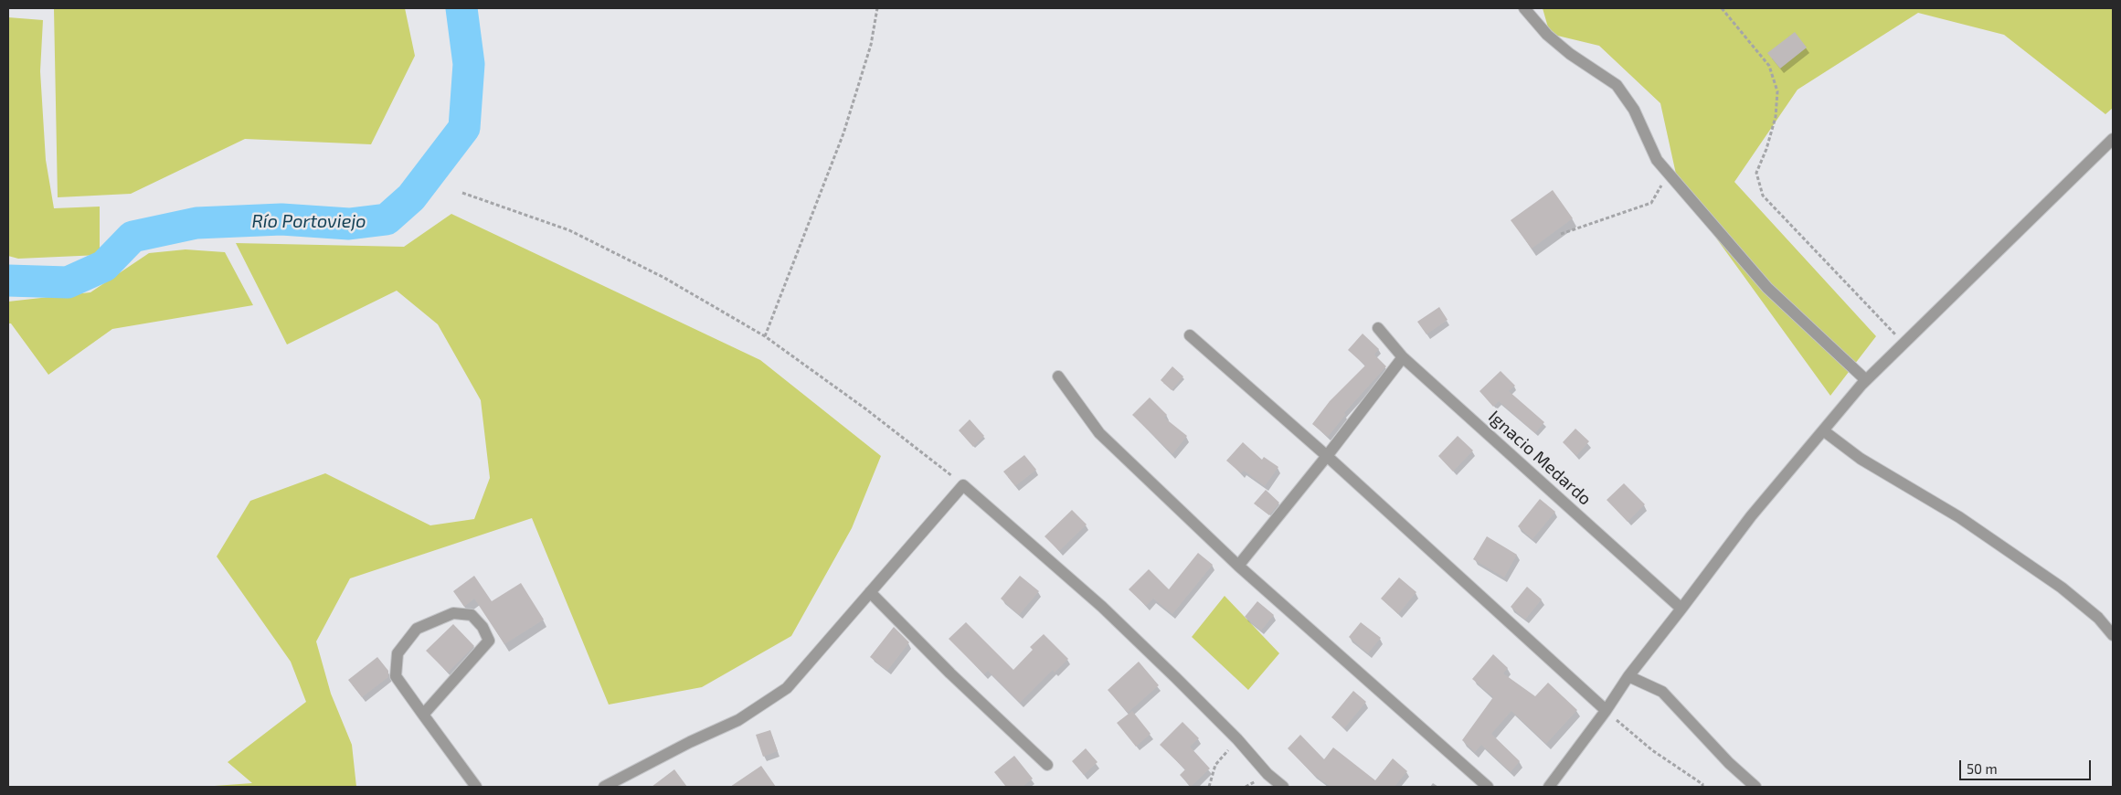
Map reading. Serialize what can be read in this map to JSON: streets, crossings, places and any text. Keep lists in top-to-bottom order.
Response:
{
  "streets": {
    "street": ["Ignacio Medardo"]
  },
  "water": ["Río Portoviejo"],
  "scale_bar": "50 m"
}
